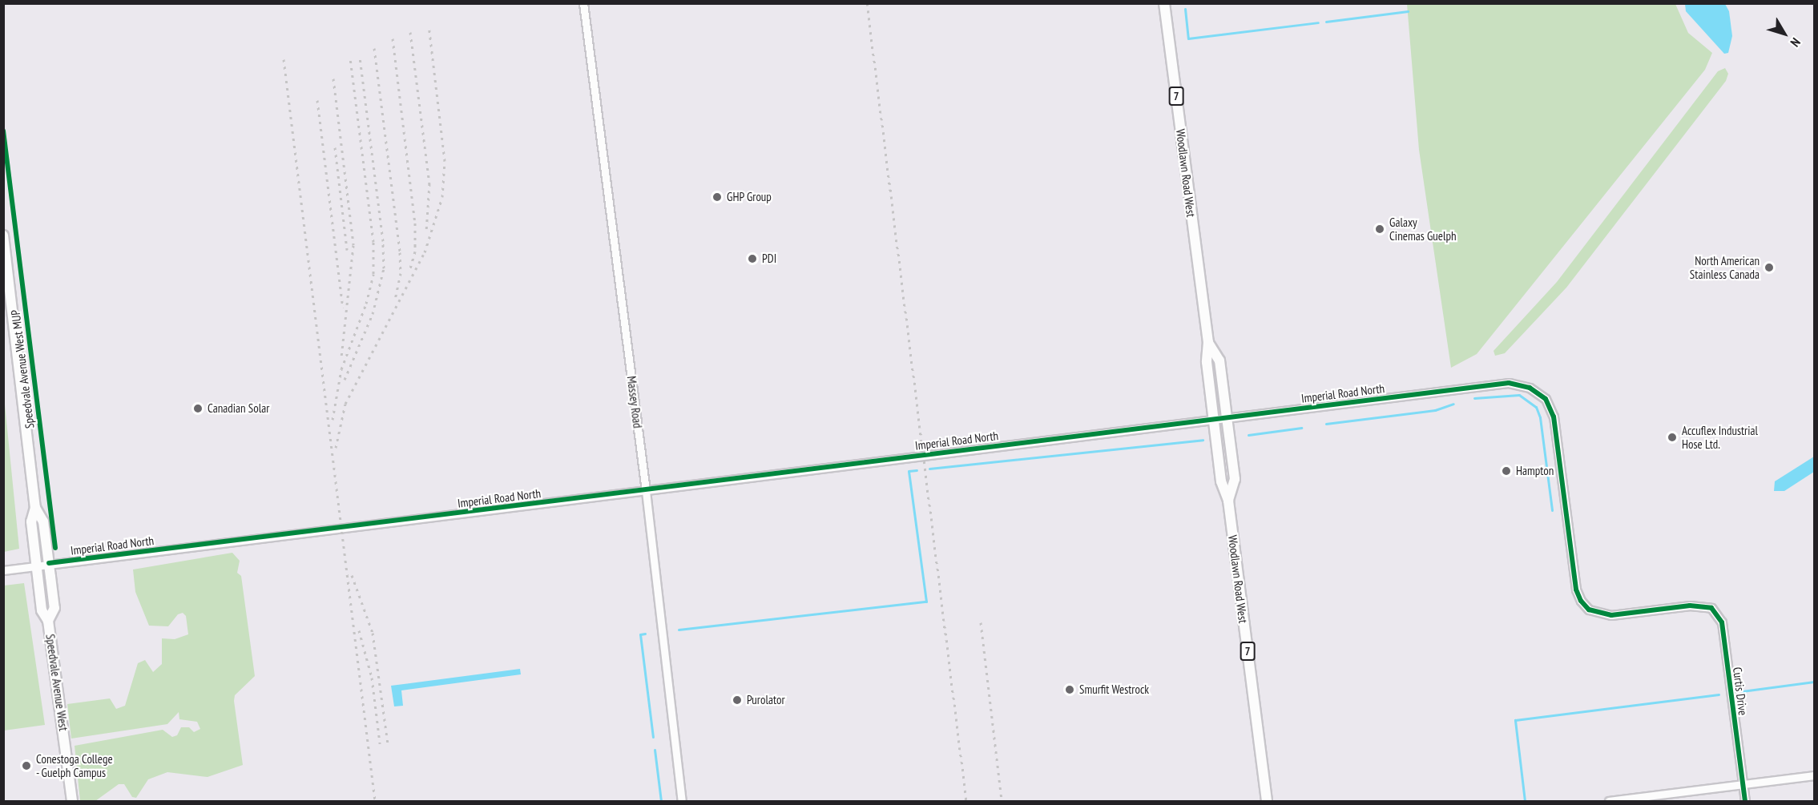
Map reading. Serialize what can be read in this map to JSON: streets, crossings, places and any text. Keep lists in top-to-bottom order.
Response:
{
  "streets": {
    "main road": ["7", "Woodlawn Road West", "Speedvale Avenue West"],
    "street": ["Imperial Road North", "Massey Road", "Curtis Drive"],
    "cycle path": ["Speedvale Avenue West MUP"]
  },
  "crossings": [
    ["Woodlawn Road West", "Imperial Road North"],
    ["Imperial Road North", "Massey Road"],
    ["Imperial Road North", "Speedvale Avenue West"],
    ["Imperial Road North", "Curtis Drive"]
  ],
  "places": [
    "GHP Group",
    "Galaxy Cinemas Guelph",
    "PDI",
    "North American Stainless Canada",
    "Canadian Solar",
    "Accuflex Industrial Hose Ltd.",
    "Hampton",
    "Smurfit Westrock",
    "Purolator",
    "Conestoga College - Guelph Campus"
  ],
  "north": "bottom right"
}
